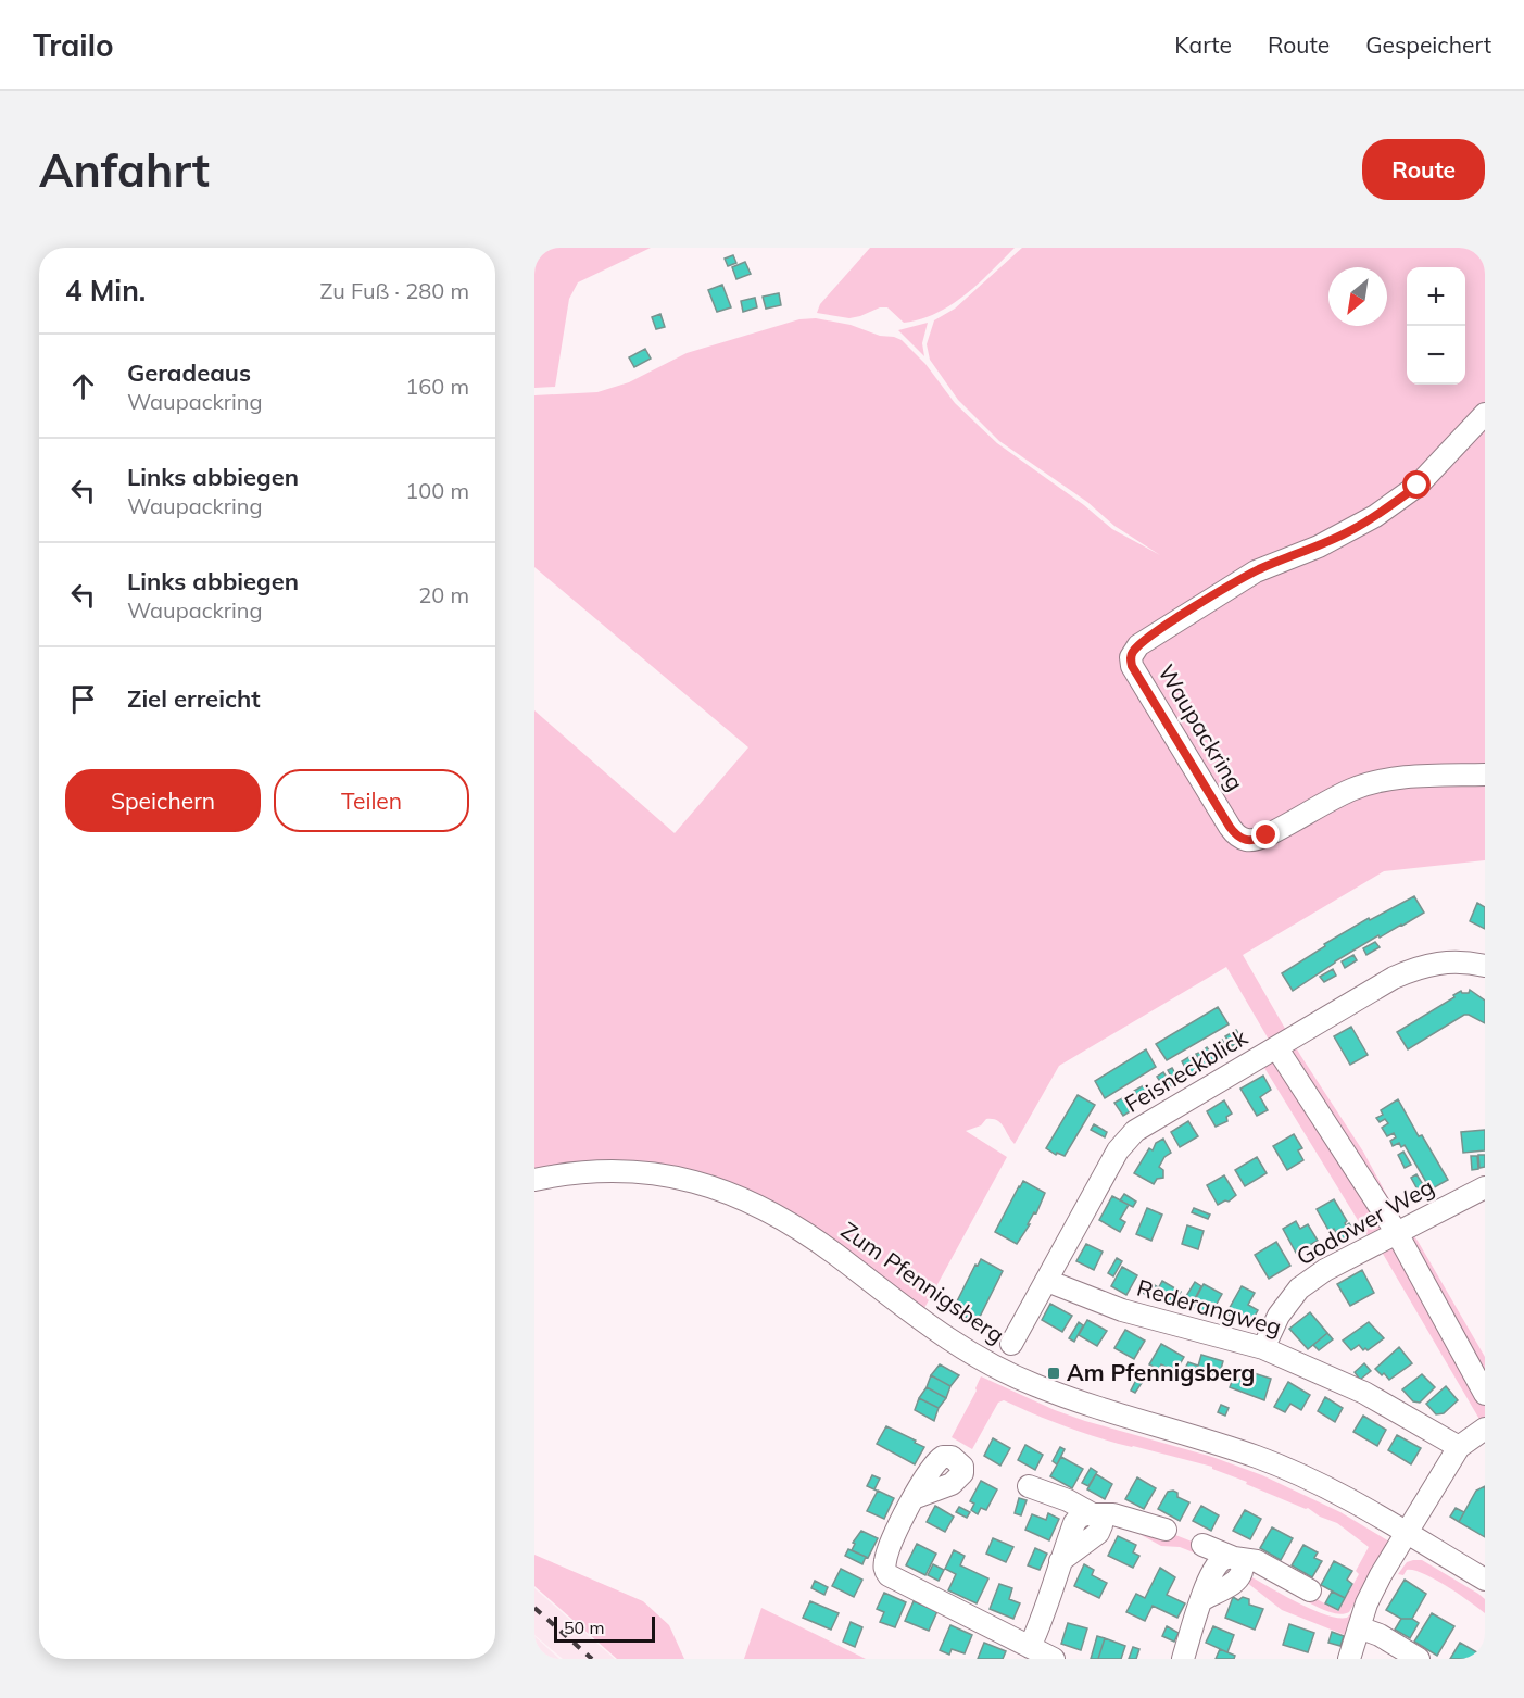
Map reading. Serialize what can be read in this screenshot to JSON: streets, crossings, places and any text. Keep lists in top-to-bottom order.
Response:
{
  "streets": {
    "street": [
      "Waupackring",
      "Feisneckblick",
      "Godower Weg",
      "Zum Pfennigsberg",
      "Rederangweg"
    ]
  },
  "crossings": [
    ["Feisneckblick", "Rederangweg"],
    ["Godower Weg", "Rederangweg"]
  ],
  "places": {
    "transit": ["Am Pfennigsberg"]
  },
  "scale_bar": "50 m",
  "north": "bottom left",
  "page": {
    "header": "Trailo",
    "nav": ["Karte", "Route", "Gespeichert"],
    "buttons": [
      "Route",
      ["Speichern", "Teilen"]
    ],
    "title": "Anfahrt",
    "heading": ["4 Min.", "Zu Fuß · 280 m"],
    "map_buttons": ["+", "−"],
    "list": [
      ["Geradeaus", "Waupackring", "160 m"],
      ["Links abbiegen", "Waupackring", "100 m"],
      ["Links abbiegen", "Waupackring", "20 m"],
      "Ziel erreicht"
    ],
    "scale": "50 m"
  }
}
